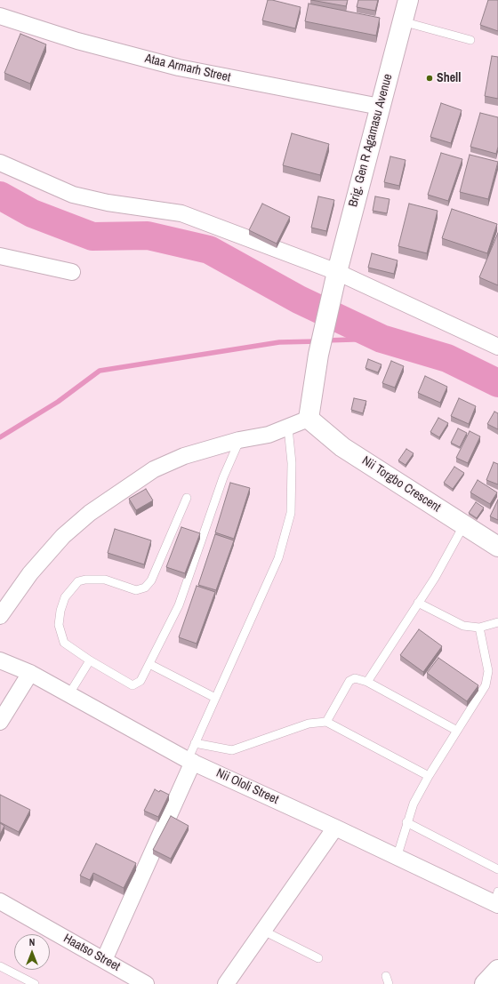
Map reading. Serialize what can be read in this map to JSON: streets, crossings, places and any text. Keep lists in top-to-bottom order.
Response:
{
  "streets": {
    "street": [
      "Ataa Armarh Street",
      "Brig. Gen R Agamasu Avenue",
      "Nii Torgbo Crescent",
      "Nii Ololi Street",
      "Haatso Street"
    ]
  },
  "crossings": [
    ["Ataa Armarh Street", "Brig. Gen R Agamasu Avenue"],
    ["Brig. Gen R Agamasu Avenue", "Nii Torgbo Crescent"]
  ],
  "places": ["Shell"],
  "north": "top"
}
